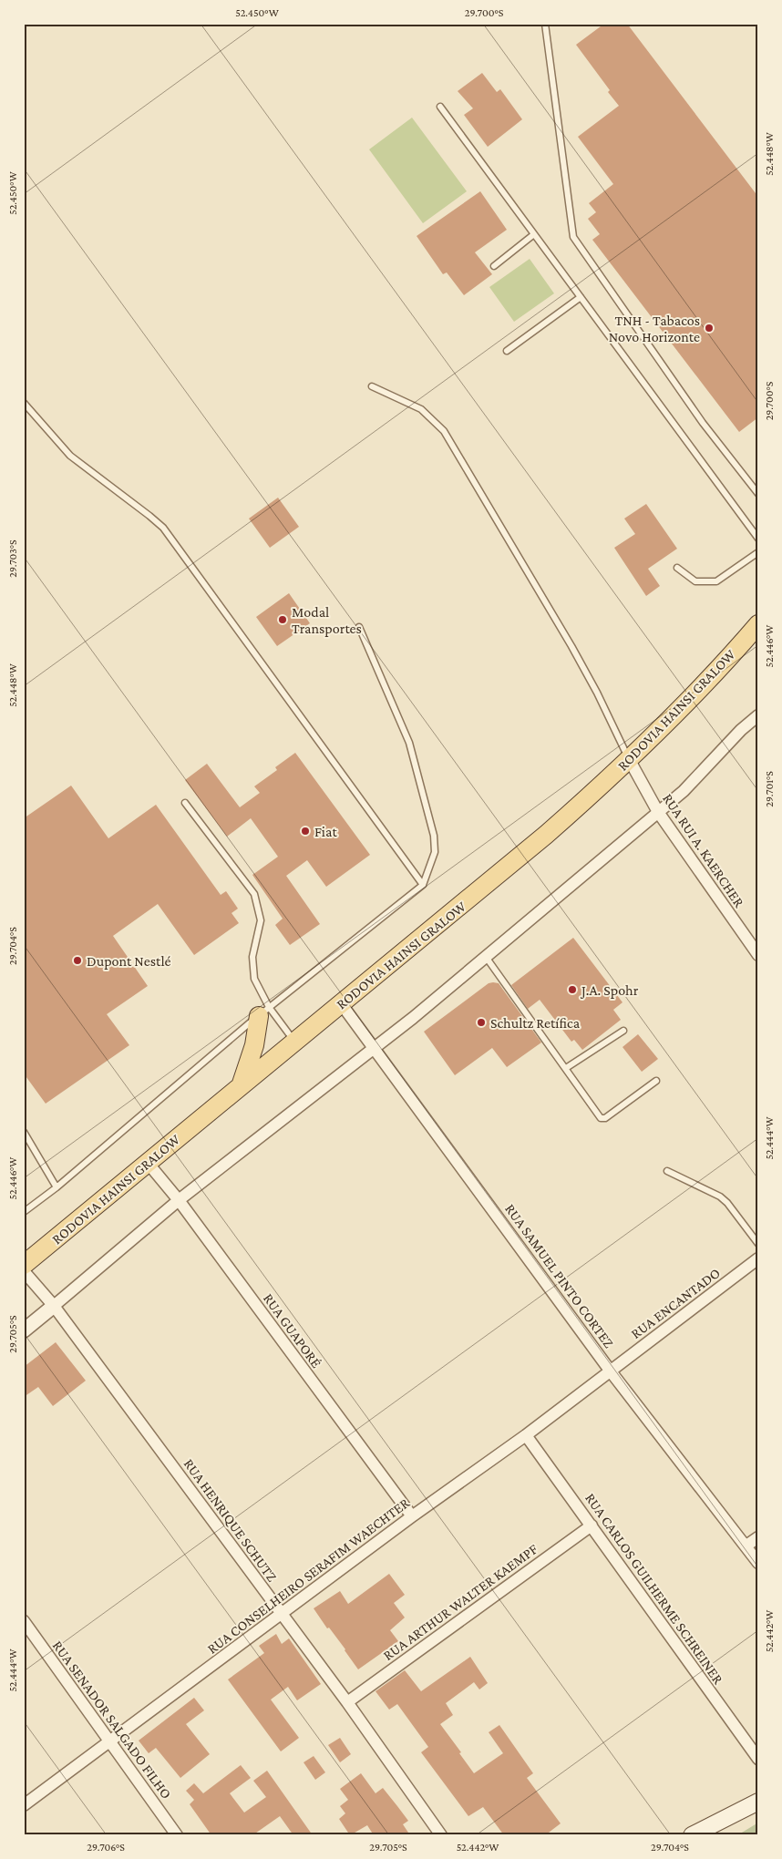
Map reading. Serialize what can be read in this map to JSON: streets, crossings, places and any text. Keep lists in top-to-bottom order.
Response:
{
  "streets": {
    "main road": ["RODOVIA HAINSI GRALOW"],
    "street": [
      "RUA RUI A. KAERCHER",
      "RUA SAMUEL PINTO CORTEZ",
      "RUA ENCANTADO",
      "RUA GUAPORÉ",
      "RUA HENRIQUE SCHUTZ",
      "RUA CONSELHEIRO SERAFIM WAECHTER",
      "RUA CARLOS GUILHERME SCHREINER",
      "RUA ARTHUR WALTER KAEMPF",
      "RUA SENADOR SALGADO FILHO"
    ]
  },
  "crossings": [
    ["RODOVIA HAINSI GRALOW", "RUA RUI A. KAERCHER"],
    ["RODOVIA HAINSI GRALOW", "RUA SAMUEL PINTO CORTEZ"],
    ["RODOVIA HAINSI GRALOW", "RUA GUAPORÉ"],
    ["RUA SAMUEL PINTO CORTEZ", "RUA ENCANTADO"],
    ["RUA SAMUEL PINTO CORTEZ", "RUA CONSELHEIRO SERAFIM WAECHTER"],
    ["RUA ENCANTADO", "RUA CONSELHEIRO SERAFIM WAECHTER"],
    ["RUA GUAPORÉ", "RUA CONSELHEIRO SERAFIM WAECHTER"],
    ["RUA HENRIQUE SCHUTZ", "RUA CONSELHEIRO SERAFIM WAECHTER"],
    ["RUA HENRIQUE SCHUTZ", "RUA ARTHUR WALTER KAEMPF"],
    ["RUA CONSELHEIRO SERAFIM WAECHTER", "RUA CARLOS GUILHERME SCHREINER"],
    ["RUA CONSELHEIRO SERAFIM WAECHTER", "RUA SENADOR SALGADO FILHO"],
    ["RUA CARLOS GUILHERME SCHREINER", "RUA ARTHUR WALTER KAEMPF"]
  ],
  "places": [
    "TNH - Tabacos Novo Horizonte",
    "Modal Transportes",
    "Fiat",
    "Dupont Nestlé",
    "J.A. Spohr",
    "Schultz Retífica"
  ],
  "coordinates": [
    "52.450°W",
    "29.700°S",
    "52.448°W",
    "29.703°S",
    "52.446°W",
    "29.701°S",
    "29.704°S",
    "52.444°W",
    "29.705°S",
    "52.442°W",
    "29.706°S"
  ]
}
